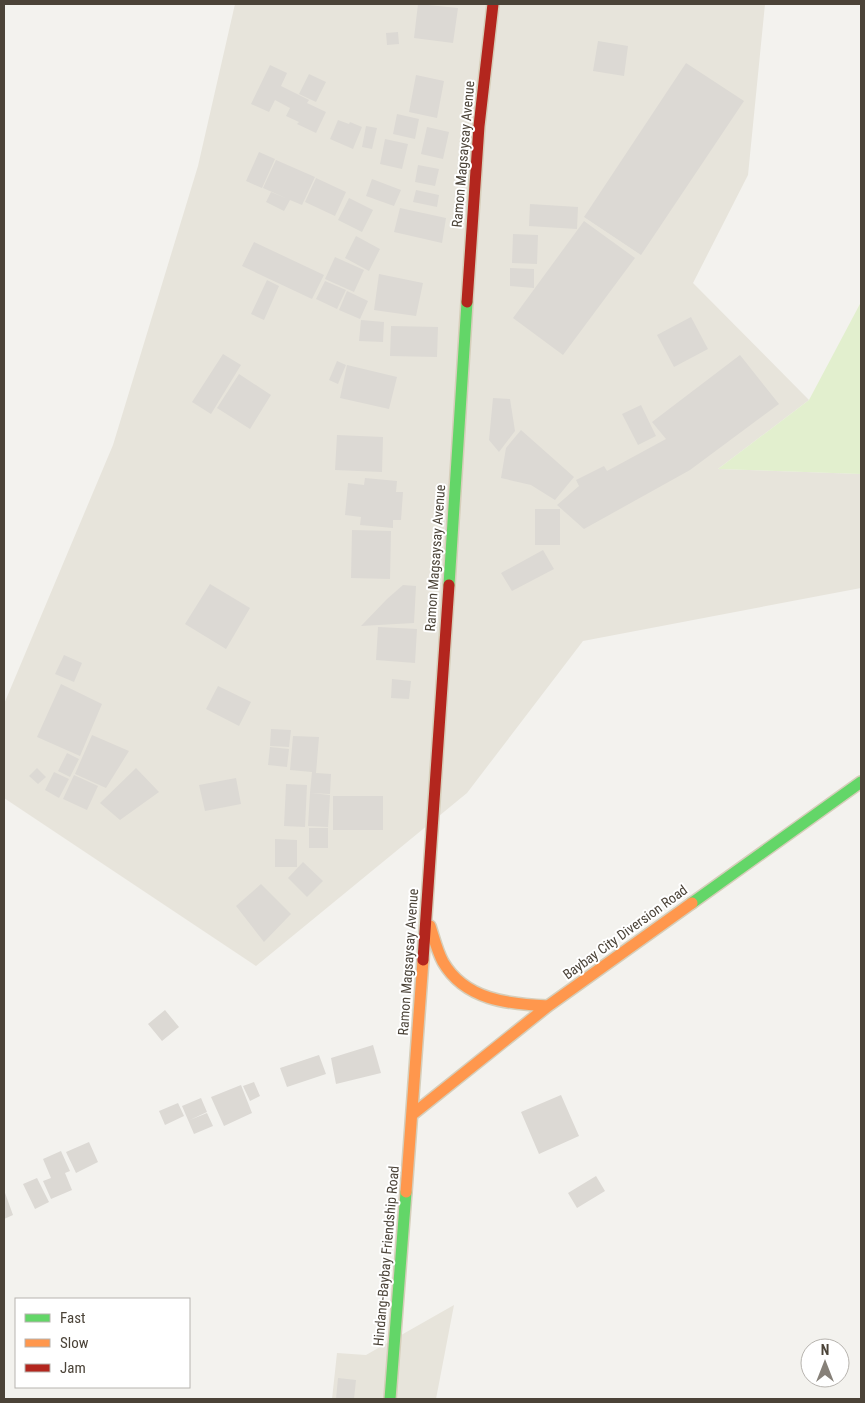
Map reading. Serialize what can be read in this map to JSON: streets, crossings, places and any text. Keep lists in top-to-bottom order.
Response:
{
  "streets": {
    "main road": ["Ramon Magsaysay Avenue", "Baybay City Diversion Road", "Hindang-Baybay Friendship Road"]
  },
  "crossings": [
    ["Ramon Magsaysay Avenue", "Baybay City Diversion Road"],
    ["Ramon Magsaysay Avenue", "Hindang-Baybay Friendship Road"],
    ["Baybay City Diversion Road", "Hindang-Baybay Friendship Road"]
  ],
  "legend": ["Fast", "Slow", "Jam"],
  "north": "top"
}
